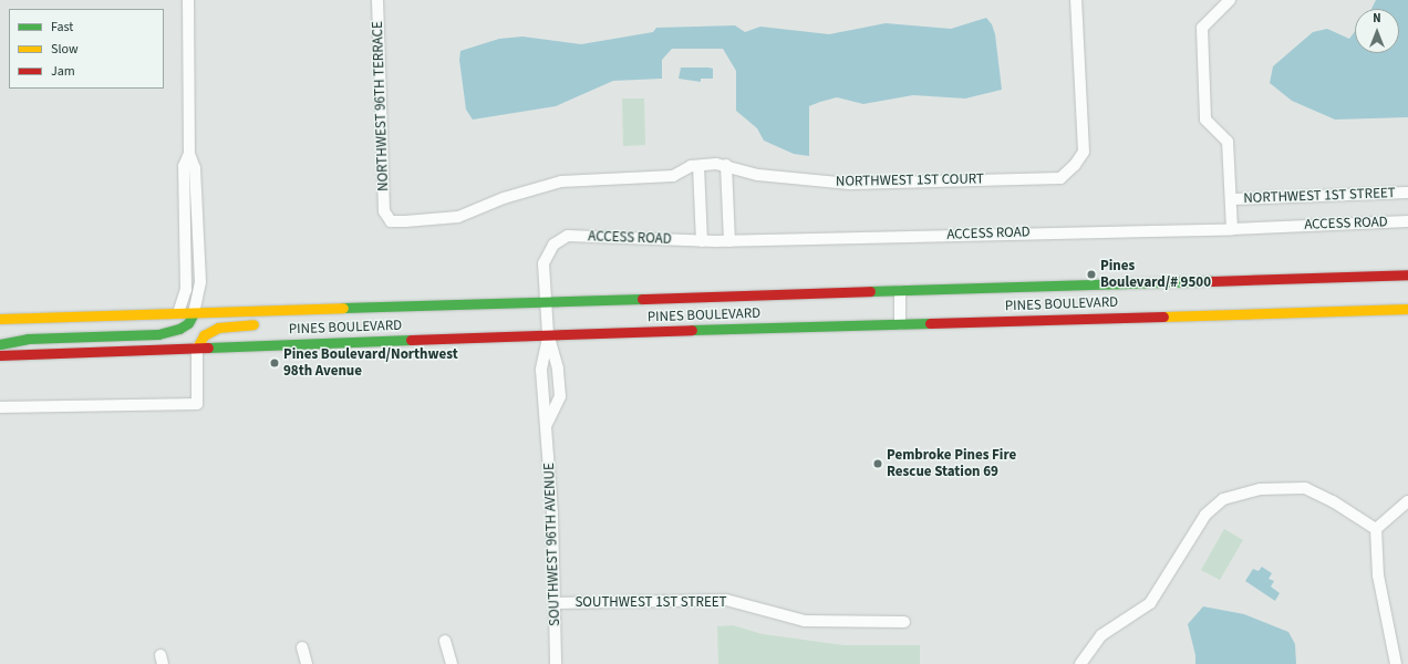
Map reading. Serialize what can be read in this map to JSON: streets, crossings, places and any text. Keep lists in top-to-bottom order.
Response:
{
  "streets": {
    "highway": ["PINES BOULEVARD"],
    "street": [
      "NORTHWEST 96TH TERRACE",
      "NORTHWEST 1ST COURT",
      "NORTHWEST 1ST STREET",
      "ACCESS ROAD",
      "SOUTHWEST 96TH AVENUE",
      "SOUTHWEST 1ST STREET"
    ]
  },
  "crossings": [
    ["NORTHWEST 96TH TERRACE", "NORTHWEST 1ST COURT"],
    ["ACCESS ROAD", "SOUTHWEST 96TH AVENUE"],
    ["PINES BOULEVARD", "SOUTHWEST 96TH AVENUE"],
    ["SOUTHWEST 96TH AVENUE", "SOUTHWEST 1ST STREET"]
  ],
  "places": ["Pines Boulevard/# 9500", "Pines Boulevard/Northwest 98th Avenue", "Pembroke Pines Fire Rescue Station 69"],
  "legend": ["Fast", "Slow", "Jam"],
  "north": "top"
}
